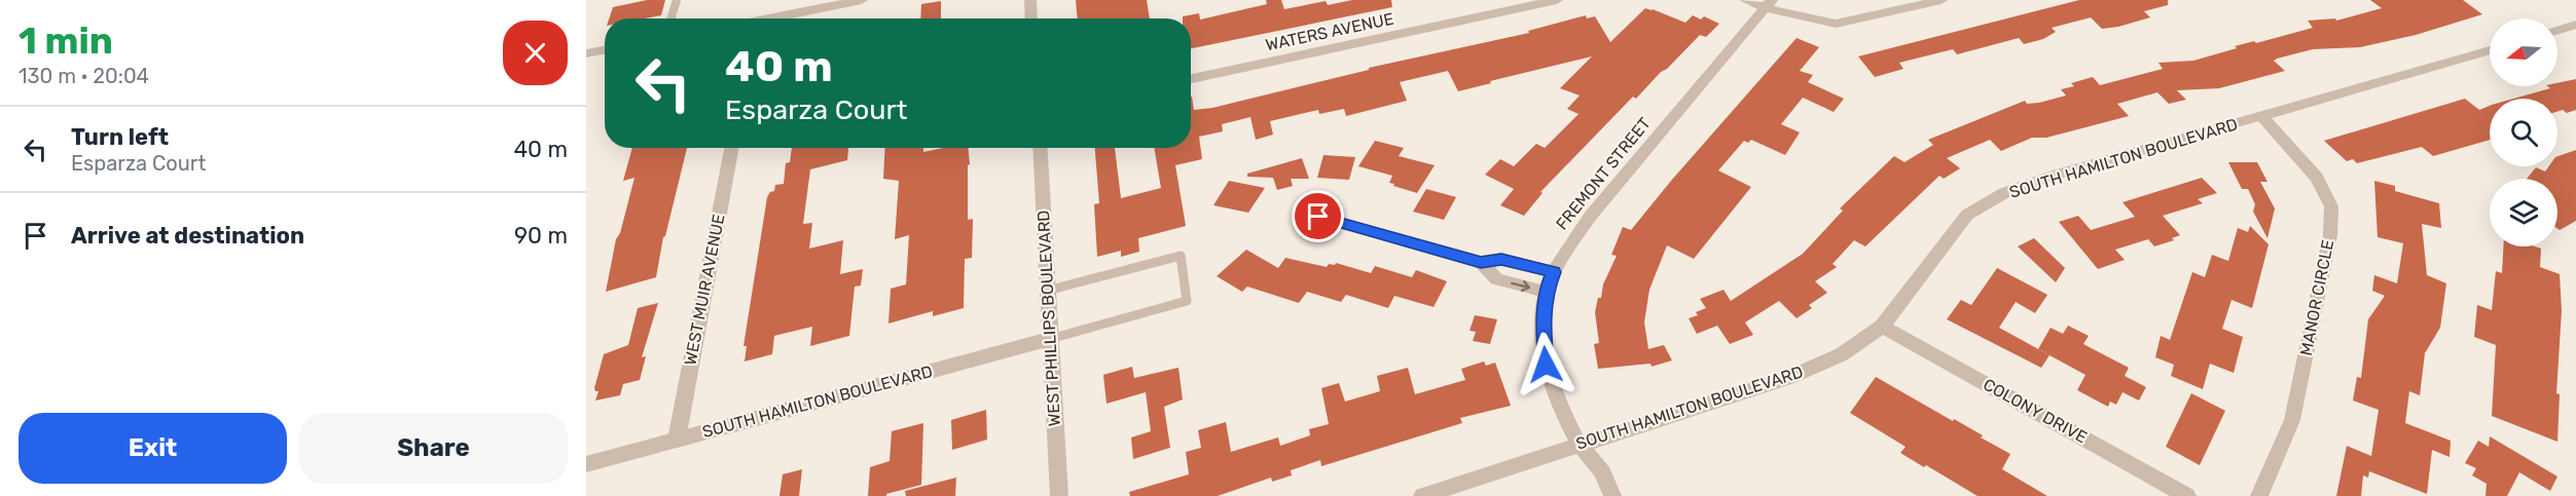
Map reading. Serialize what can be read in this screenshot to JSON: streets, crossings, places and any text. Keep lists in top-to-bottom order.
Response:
{
  "streets": {
    "street": [
      "WATERS AVENUE",
      "SOUTH HAMILTON BOULEVARD",
      "FREMONT STREET",
      "WEST MUIR AVENUE",
      "MANOR CIRCLE",
      "WEST PHILLIPS BOULEVARD",
      "COLONY DRIVE"
    ]
  },
  "crossings": [
    ["SOUTH HAMILTON BOULEVARD", "FREMONT STREET"],
    ["SOUTH HAMILTON BOULEVARD", "WEST MUIR AVENUE"],
    ["SOUTH HAMILTON BOULEVARD", "MANOR CIRCLE"],
    ["SOUTH HAMILTON BOULEVARD", "WEST PHILLIPS BOULEVARD"],
    ["SOUTH HAMILTON BOULEVARD", "COLONY DRIVE"]
  ],
  "north": "left",
  "page": {
    "heading": ["1 min", "130 m · 20:04"],
    "turn": ["40 m", "Esparza Court"],
    "list": [
      {
        "name": "Turn left",
        "note": "Esparza Court",
        "value": "40 m"
      },
      {
        "name": "Arrive at destination",
        "value": "90 m"
      }
    ],
    "buttons": ["Exit", "Share"]
  }
}
